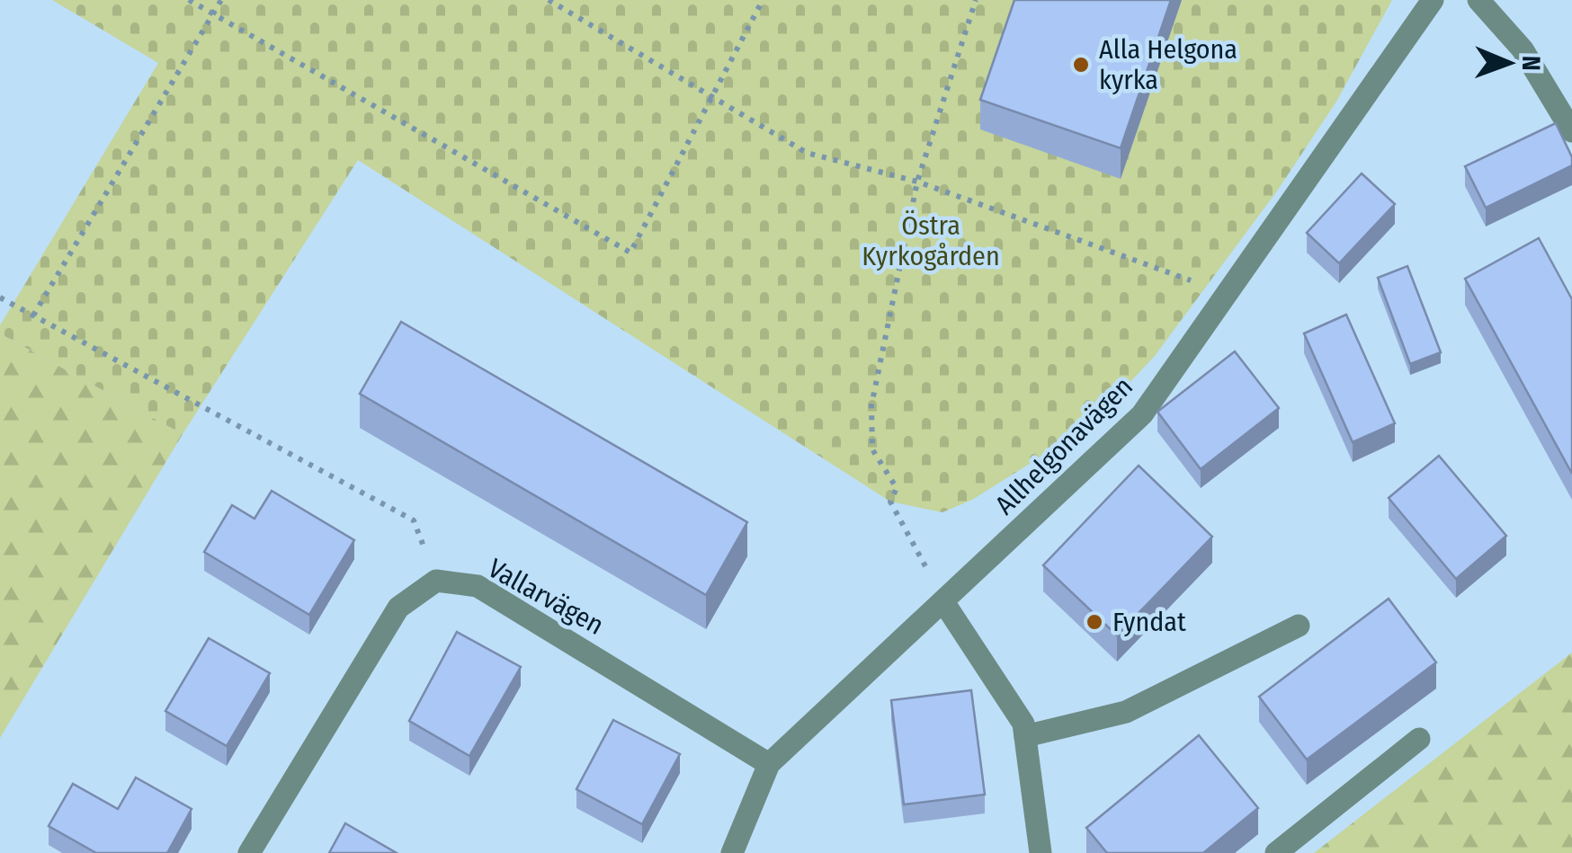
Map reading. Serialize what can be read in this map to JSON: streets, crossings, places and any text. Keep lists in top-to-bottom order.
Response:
{
  "streets": {
    "street": ["Allhelgonavägen", "Vallarvägen"]
  },
  "crossings": [
    ["Allhelgonavägen", "Vallarvägen"]
  ],
  "parks": ["Östra Kyrkogården"],
  "places": ["Alla Helgona kyrka", "Fyndat"],
  "north": "right"
}
